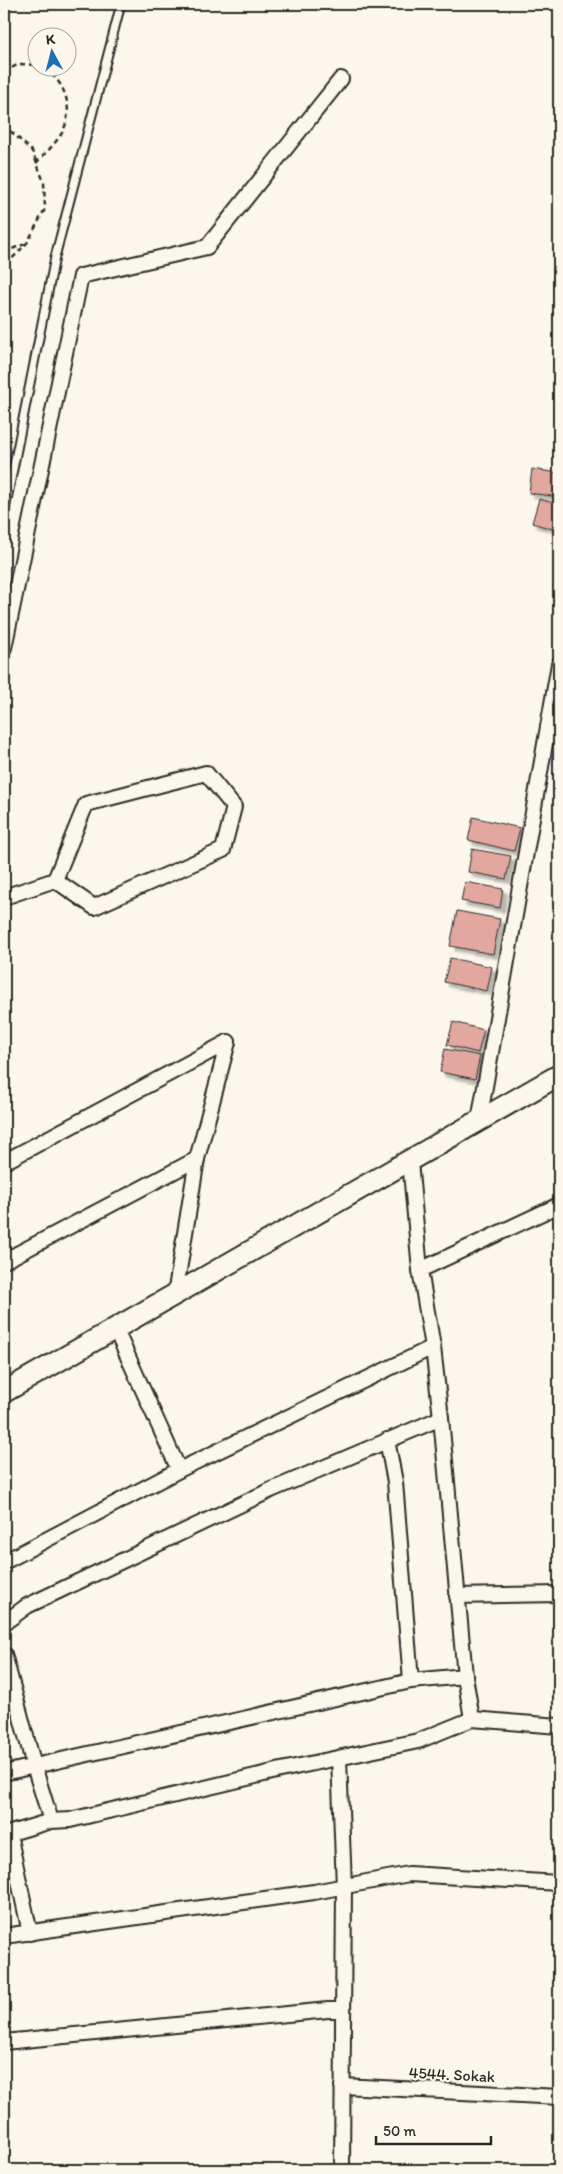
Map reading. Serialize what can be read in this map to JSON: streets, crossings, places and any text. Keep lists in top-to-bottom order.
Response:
{
  "streets": {
    "street": ["4544. Sokak"]
  },
  "scale_bar": "50 m",
  "north": "top"
}
